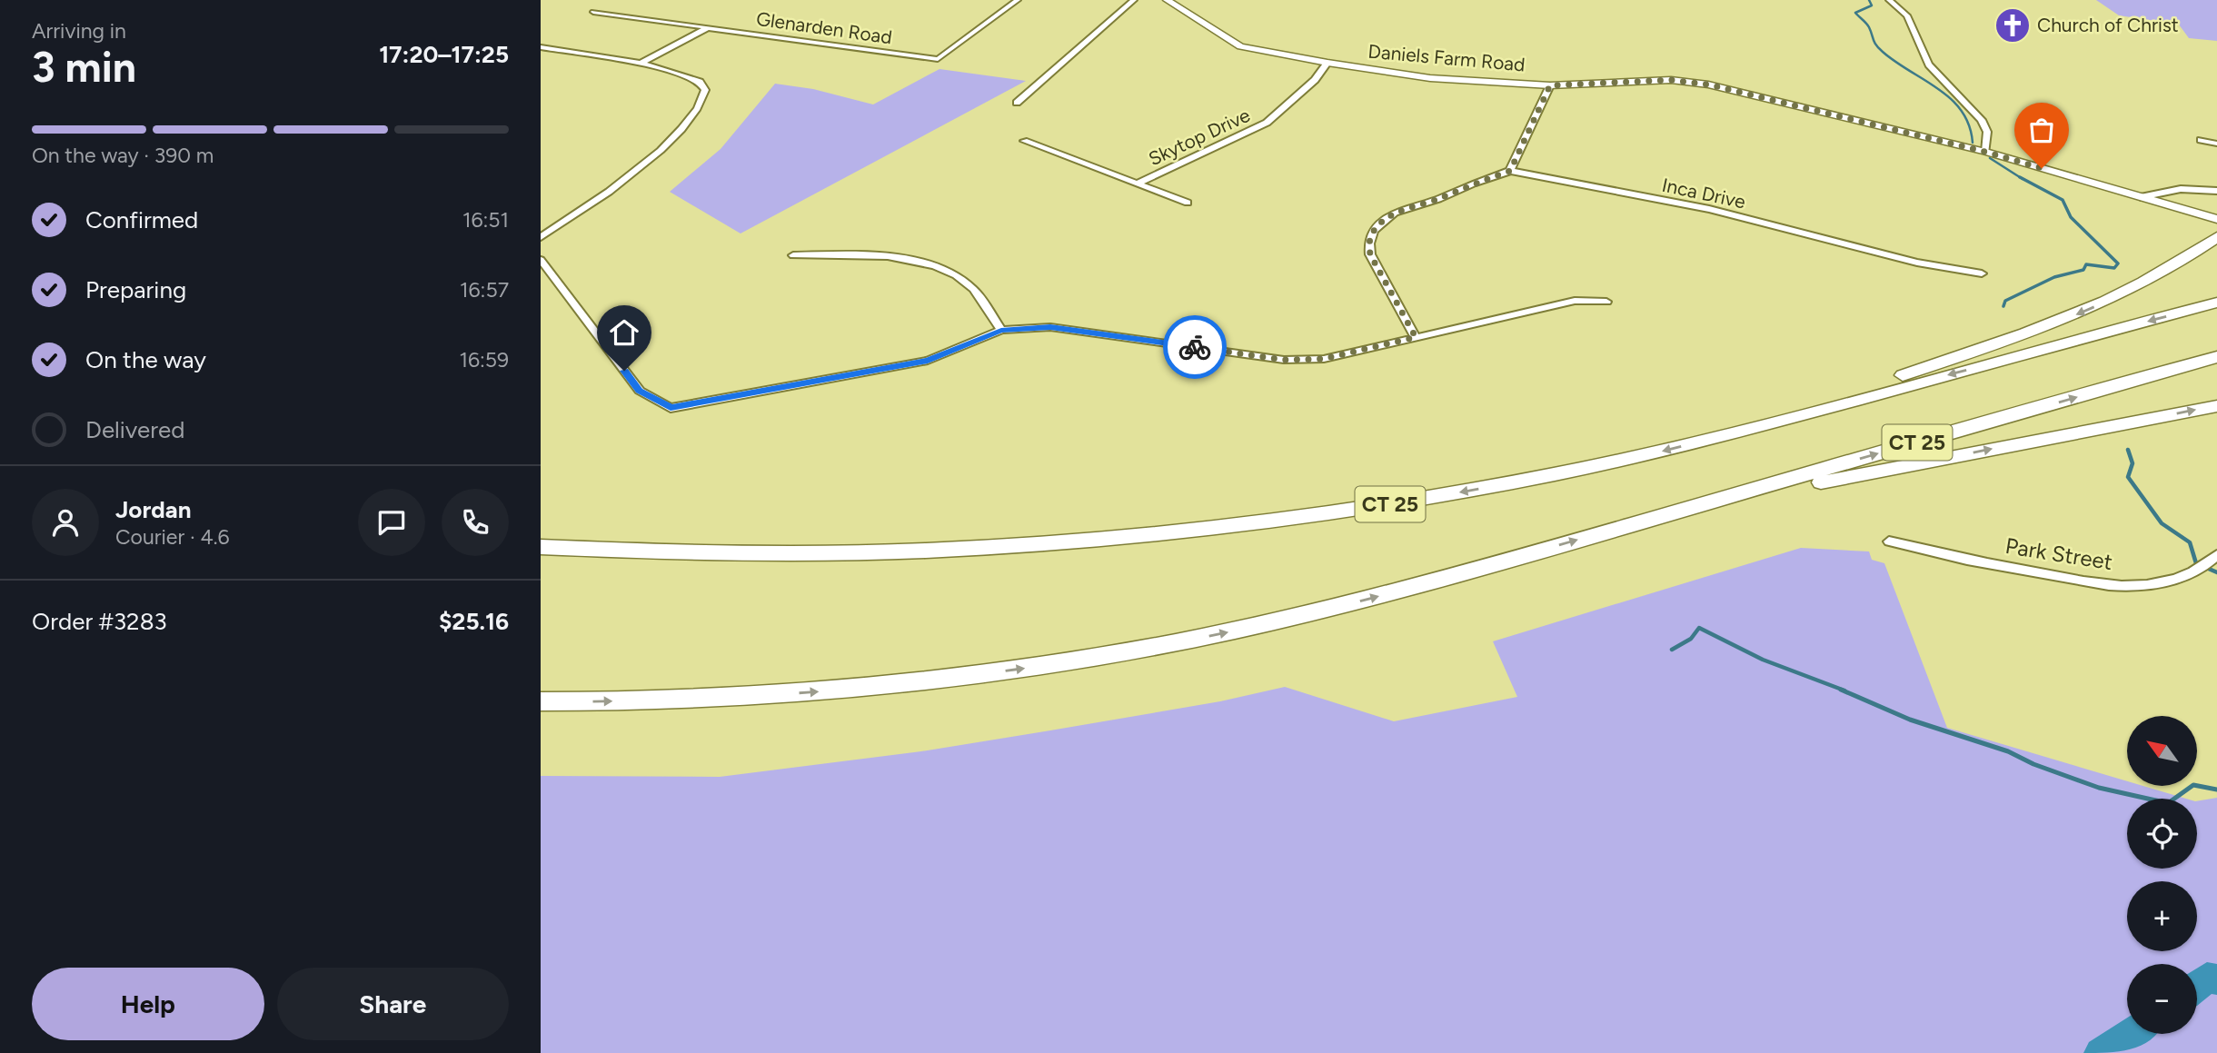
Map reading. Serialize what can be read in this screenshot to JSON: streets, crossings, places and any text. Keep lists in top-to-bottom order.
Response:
{
  "streets": {
    "highway": ["CT 25"],
    "main road": ["Daniels Farm Road"],
    "street": [
      "Glenarden Road",
      "Skytop Drive",
      "Inca Drive",
      "Park Street"
    ]
  },
  "crossings": [
    ["Daniels Farm Road", "Skytop Drive"]
  ],
  "places": {
    "church": ["Church of Christ"]
  },
  "north": "top left",
  "page": {
    "heading": ["3 min", "Arriving in", "17:20–17:25"],
    "panel": [
      "Jordan",
      "Courier · 4.6",
      "Order #3283",
      "$25.16"
    ],
    "bar": "On the way · 390 m",
    "list": [
      ["Confirmed", "16:51"],
      ["Preparing", "16:57"],
      ["On the way", "16:59"],
      "Delivered"
    ],
    "map_buttons": ["+", "−"],
    "buttons": ["Help", "Share"]
  }
}
